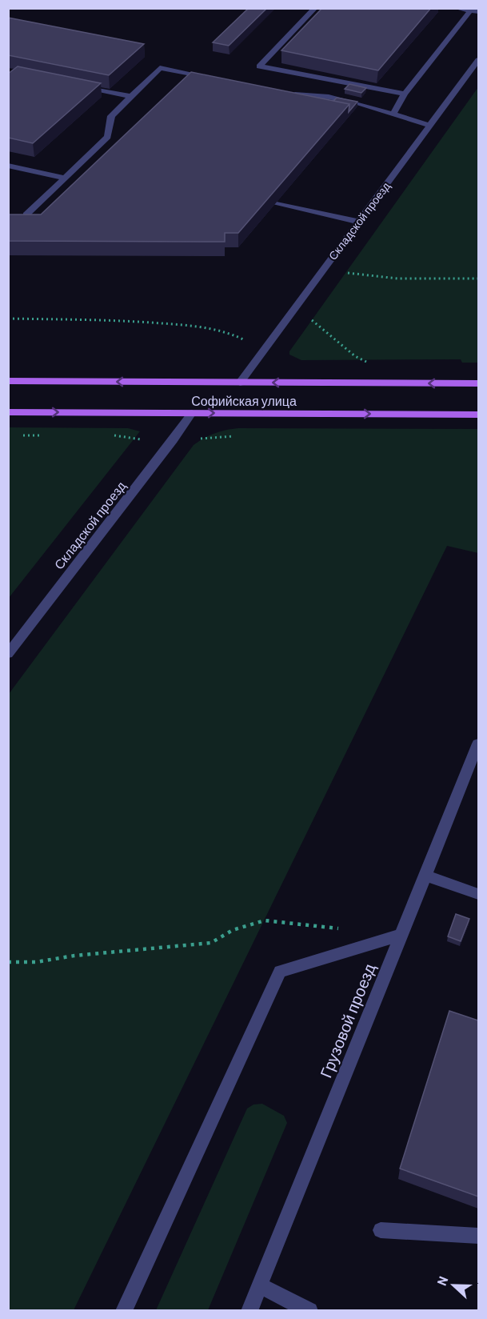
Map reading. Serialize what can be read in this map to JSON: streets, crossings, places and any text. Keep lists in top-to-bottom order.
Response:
{
  "streets": {
    "main road": ["Софийская улица"],
    "street": ["Складской проезд", "Грузовой проезд"]
  },
  "crossings": [
    ["Складской проезд", "Софийская улица"]
  ],
  "north": "left"
}
